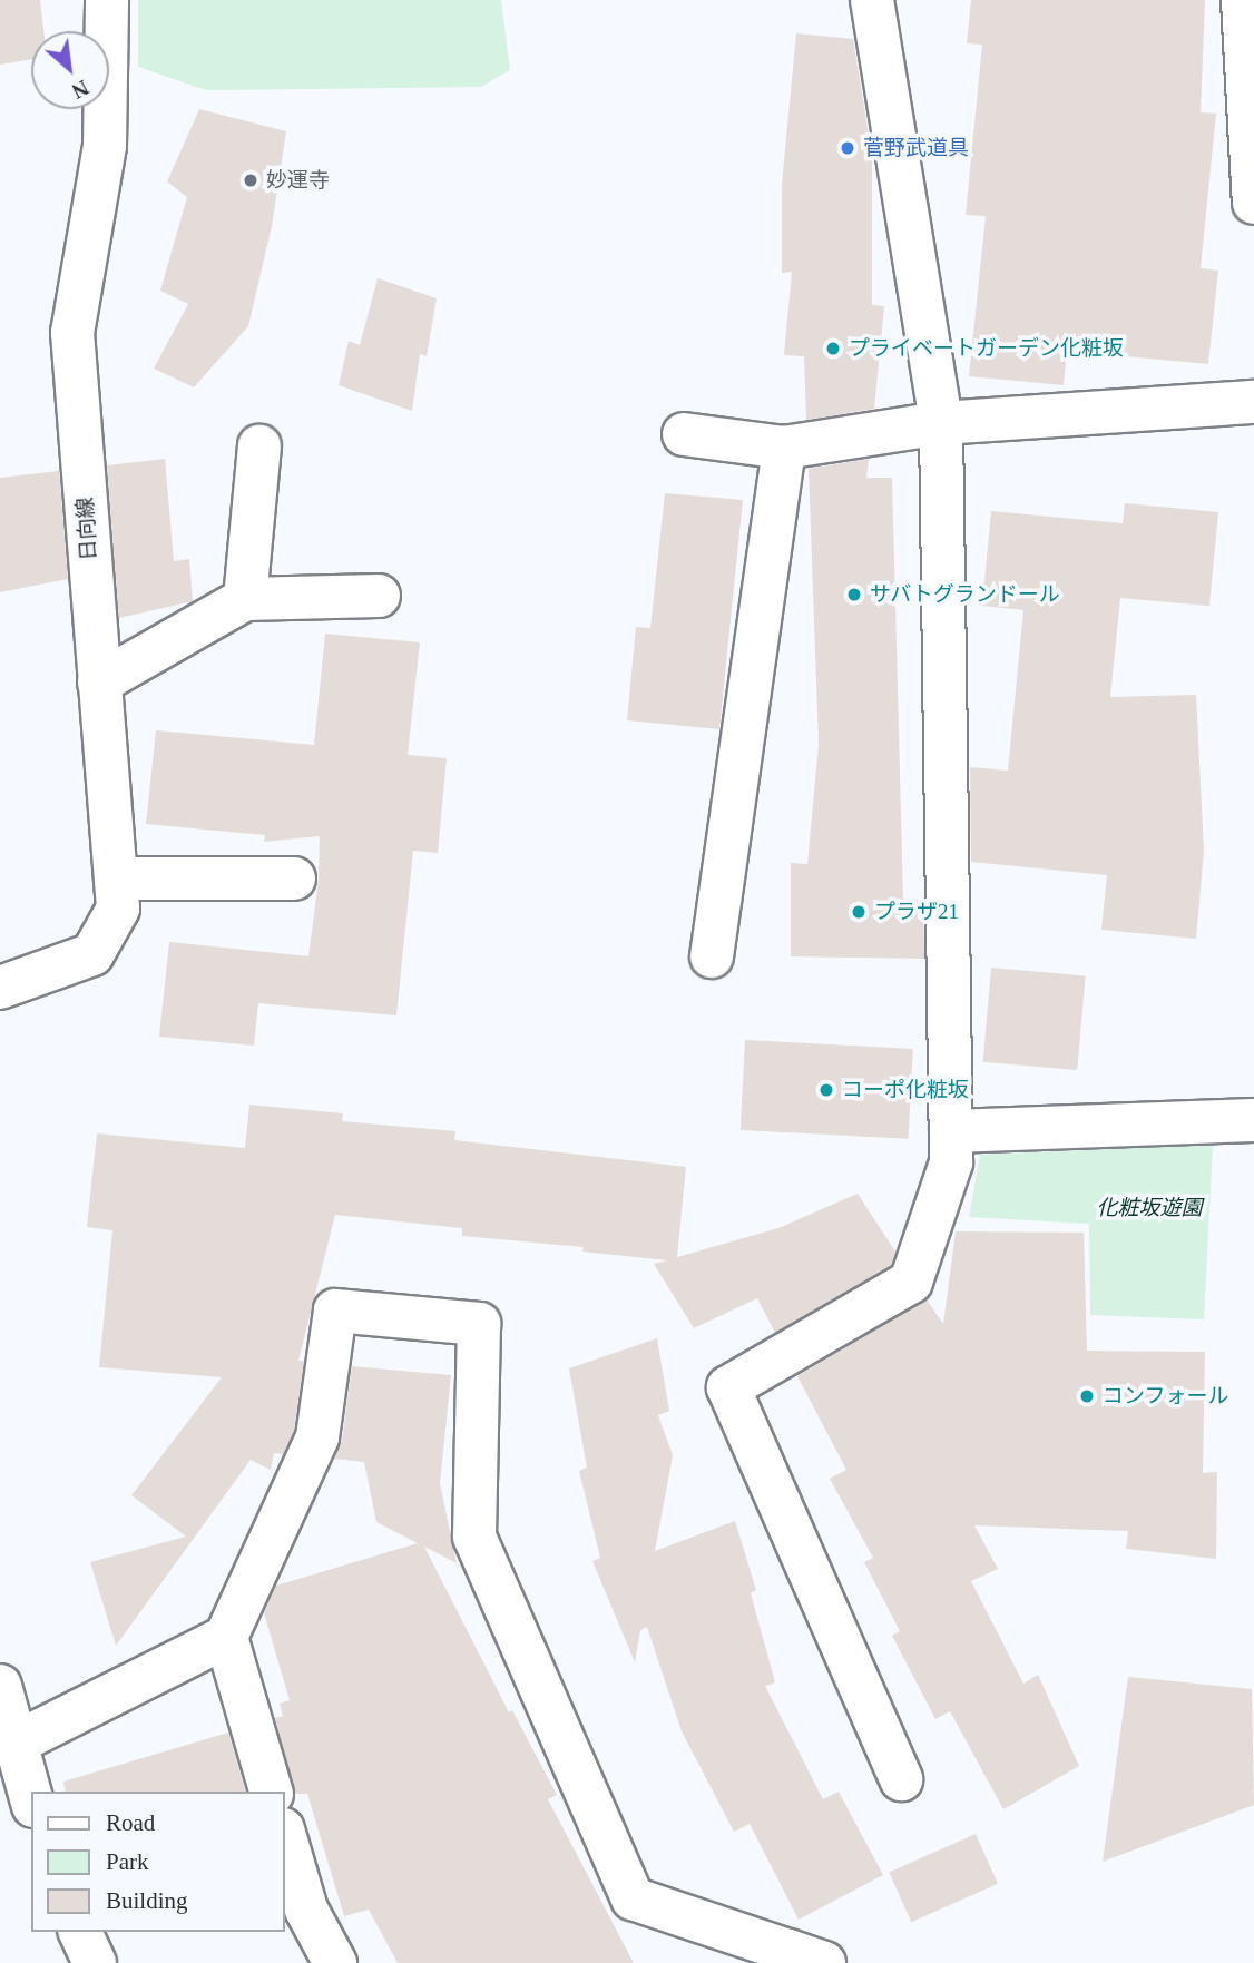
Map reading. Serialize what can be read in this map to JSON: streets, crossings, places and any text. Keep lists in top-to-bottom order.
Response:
{
  "streets": {
    "street": ["日向線"]
  },
  "parks": ["化粧坂遊園"],
  "places": [
    "菅野武道具",
    "妙運寺",
    "プライベートガーデン化粧坂",
    "サバトグランドール",
    "プラザ21",
    "コーポ化粧坂",
    "コンフォール"
  ],
  "legend": ["Road", "Park", "Building"],
  "north": "bottom right"
}
